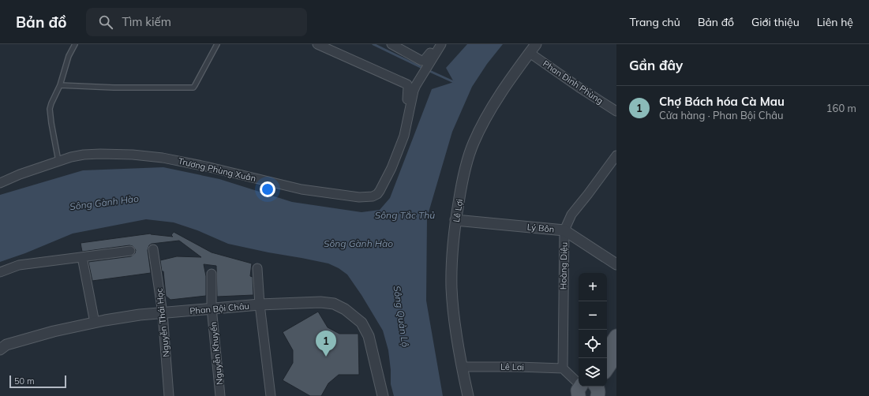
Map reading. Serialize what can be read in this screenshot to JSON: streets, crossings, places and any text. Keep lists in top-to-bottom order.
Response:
{
  "streets": {
    "street": [
      "Phan Đình Phùng",
      "Trương Phùng Xuân",
      "Lê Lợi",
      "Lý Bôn",
      "Hoàng Diệu",
      "Phan Bội Châu",
      "Nguyễn Thái Học",
      "Nguyễn Khuyến",
      "Lê Lai"
    ]
  },
  "crossings": [
    ["Phan Đình Phùng", "Lê Lợi"],
    ["Lê Lợi", "Lý Bôn"],
    ["Lê Lợi", "Lê Lai"],
    ["Lý Bôn", "Hoàng Diệu"],
    ["Hoàng Diệu", "Lê Lai"],
    ["Phan Bội Châu", "Nguyễn Thái Học"],
    ["Phan Bội Châu", "Nguyễn Khuyến"]
  ],
  "water": ["Sông Gành Hào", "Sông Tắc Thủ", "Sông Quản Lộ"],
  "scale_bar": "50 m",
  "page": {
    "header": "Bản đồ",
    "search": "Tìm kiếm",
    "nav": [
      "Trang chủ",
      "Bản đồ",
      "Giới thiệu",
      "Liên hệ"
    ],
    "heading": "Gần đây",
    "list": [
      {
        "mark": "1",
        "name": "Chợ Bách hóa Cà Mau",
        "note": "Cửa hàng · Phan Bội Châu",
        "value": "160 m"
      }
    ],
    "map_buttons": ["+", "−"],
    "pins": "1",
    "scale": "50 m"
  }
}
